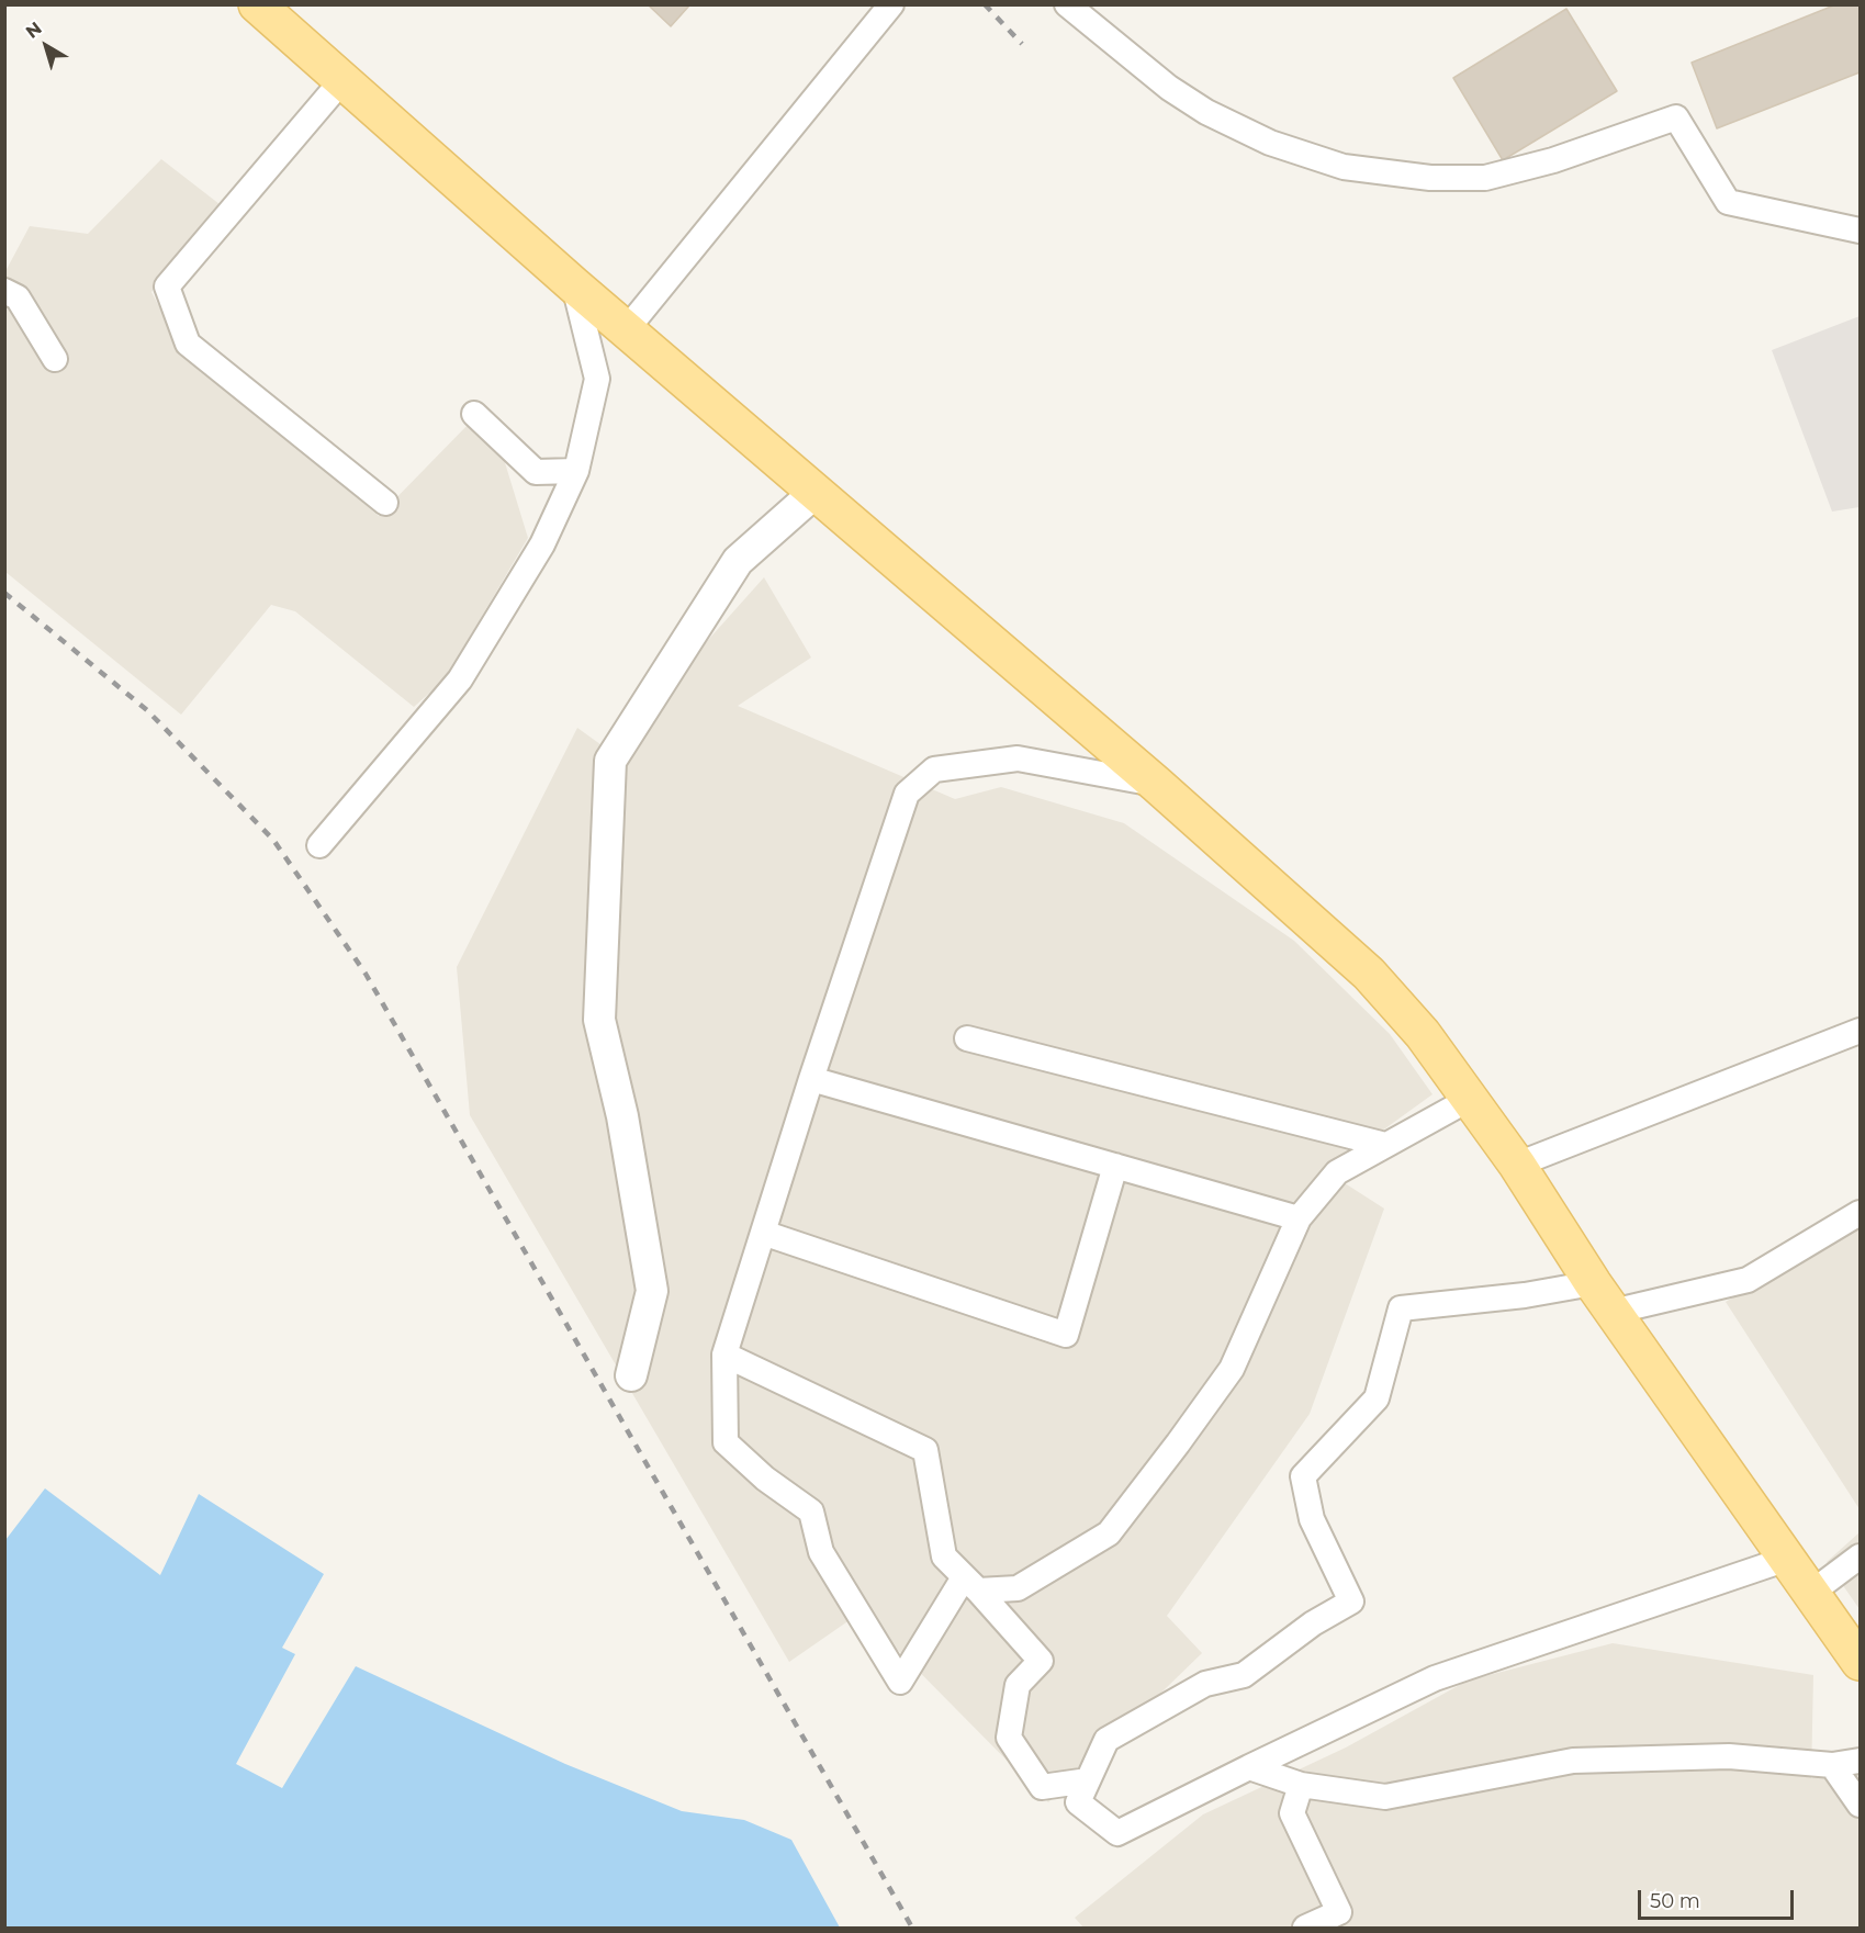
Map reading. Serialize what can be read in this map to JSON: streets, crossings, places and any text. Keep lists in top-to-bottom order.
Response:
{
  "scale_bar": "50 m",
  "north": "top left"
}
